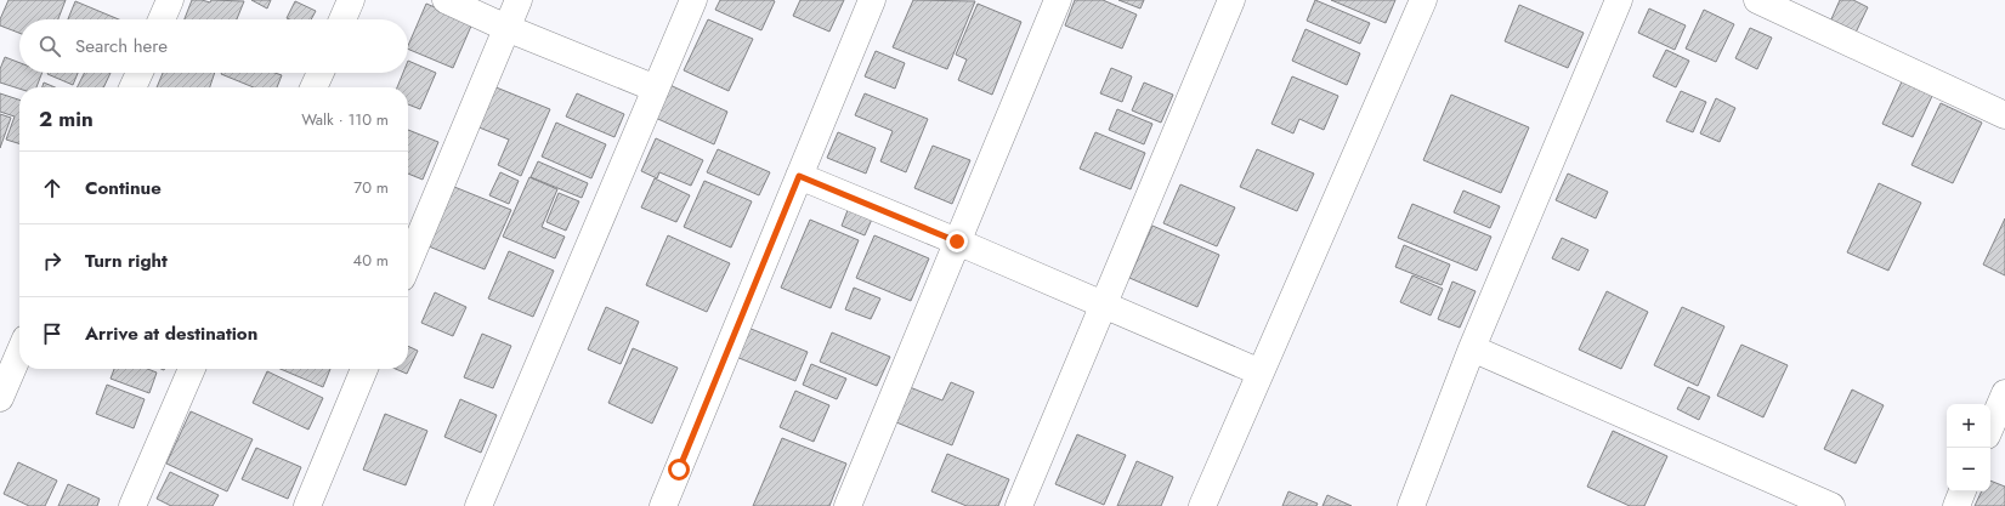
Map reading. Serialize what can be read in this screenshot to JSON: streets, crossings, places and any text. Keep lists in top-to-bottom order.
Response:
{
  "page": {
    "search": "Search here",
    "heading": ["2 min", "Walk · 110 m"],
    "list": [
      ["Continue", "70 m"],
      ["Turn right", "40 m"],
      "Arrive at destination"
    ],
    "map_buttons": ["+", "−"]
  }
}
